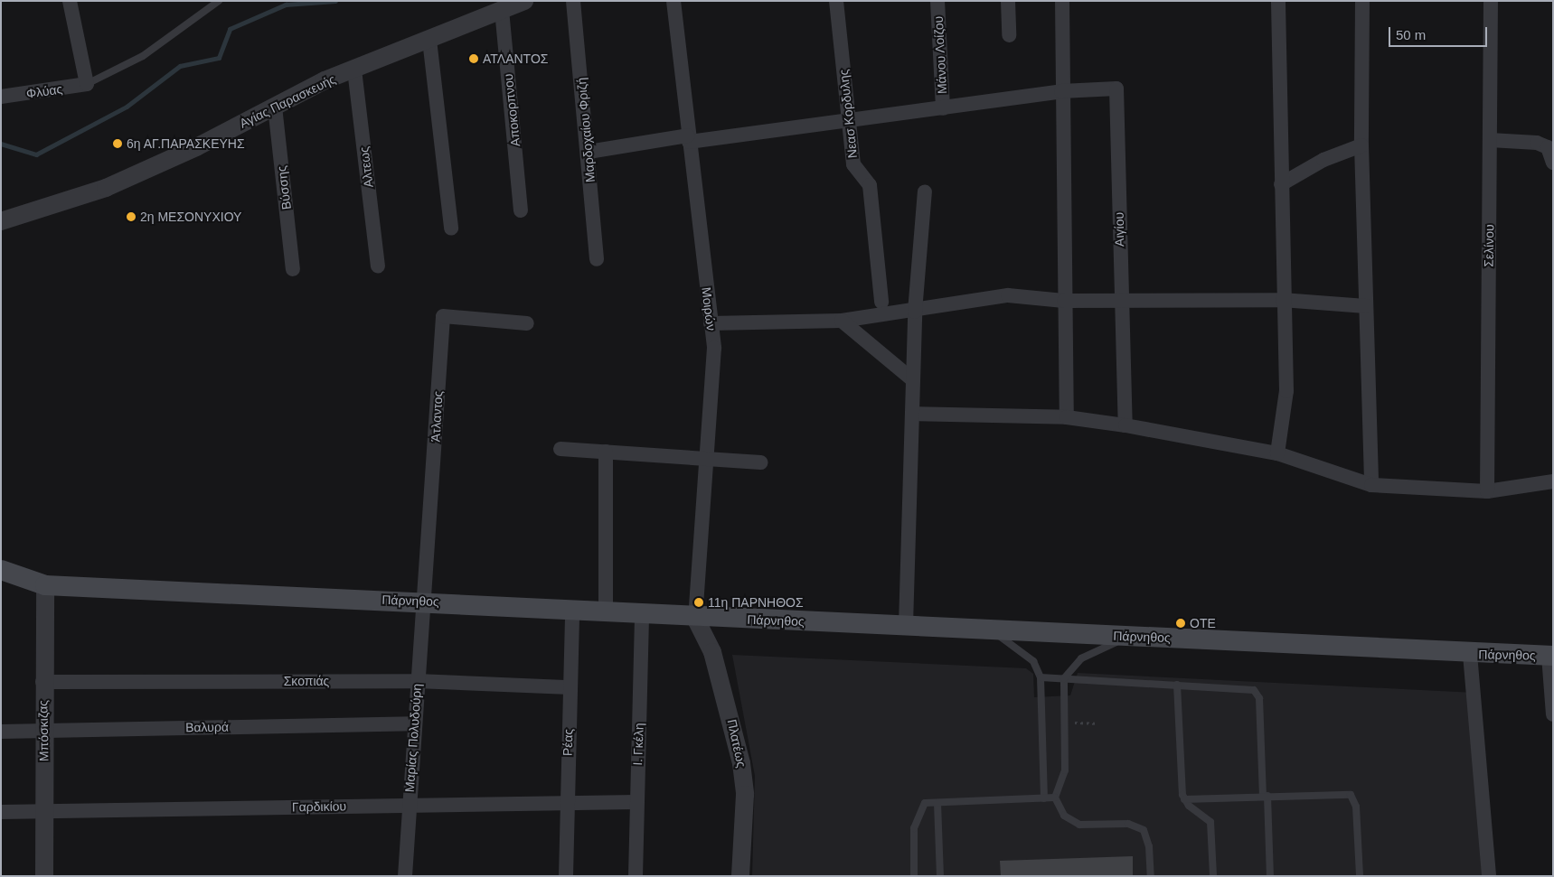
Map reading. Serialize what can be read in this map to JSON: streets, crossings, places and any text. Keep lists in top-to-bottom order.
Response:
{
  "streets": {
    "main road": ["Πάρνηθος"],
    "street": [
      "Μάνου Λοίζου",
      "Φλύας",
      "Αγίας Παρασκευής",
      "Αποκορπνου",
      "Νεασ Κορδυλης",
      "Μαρδοχαίου Φριζή",
      "Αλτεως",
      "Βύσσης",
      "Αιγίου",
      "Σελίνου",
      "Μοιρών",
      "Άτλαντος",
      "Σκοπιάς",
      "Βαλυρά",
      "Μπόσκιζας",
      "Μαρίας Πολυδούρη",
      "Ρέας",
      "Πλατέως",
      "Ι. Γκέλη",
      "Γαρδικίου"
    ]
  },
  "crossings": [
    ["Αγίας Παρασκευής", "Αποκορπνου"],
    ["Αγίας Παρασκευής", "Αλτεως"],
    ["Αγίας Παρασκευής", "Βύσσης"],
    ["Μοιρών", "Πάρνηθος"],
    ["Μοιρών", "Πλατέως"],
    ["Άτλαντος", "Πάρνηθος"],
    ["Άτλαντος", "Μαρίας Πολυδούρη"],
    ["Πάρνηθος", "Μπόσκιζας"],
    ["Πάρνηθος", "Μαρίας Πολυδούρη"],
    ["Πάρνηθος", "Ρέας"],
    ["Πάρνηθος", "Πλατέως"],
    ["Πάρνηθος", "Ι. Γκέλη"],
    ["Σκοπιάς", "Μπόσκιζας"],
    ["Σκοπιάς", "Μαρίας Πολυδούρη"],
    ["Σκοπιάς", "Ρέας"],
    ["Βαλυρά", "Μπόσκιζας"],
    ["Βαλυρά", "Μαρίας Πολυδούρη"],
    ["Μπόσκιζας", "Γαρδικίου"],
    ["Μαρίας Πολυδούρη", "Γαρδικίου"],
    ["Ρέας", "Γαρδικίου"],
    ["Ι. Γκέλη", "Γαρδικίου"]
  ],
  "places": [
    "ΑΤΛΑΝΤΟΣ",
    "6η ΑΓ.ΠΑΡΑΣΚΕΥΗΣ",
    "2η ΜΕΣΟΝΥΧΙΟΥ",
    "11η ΠΑΡΝΗΘΟΣ",
    "ΟΤΕ"
  ],
  "scale_bar": "50 m"
}
